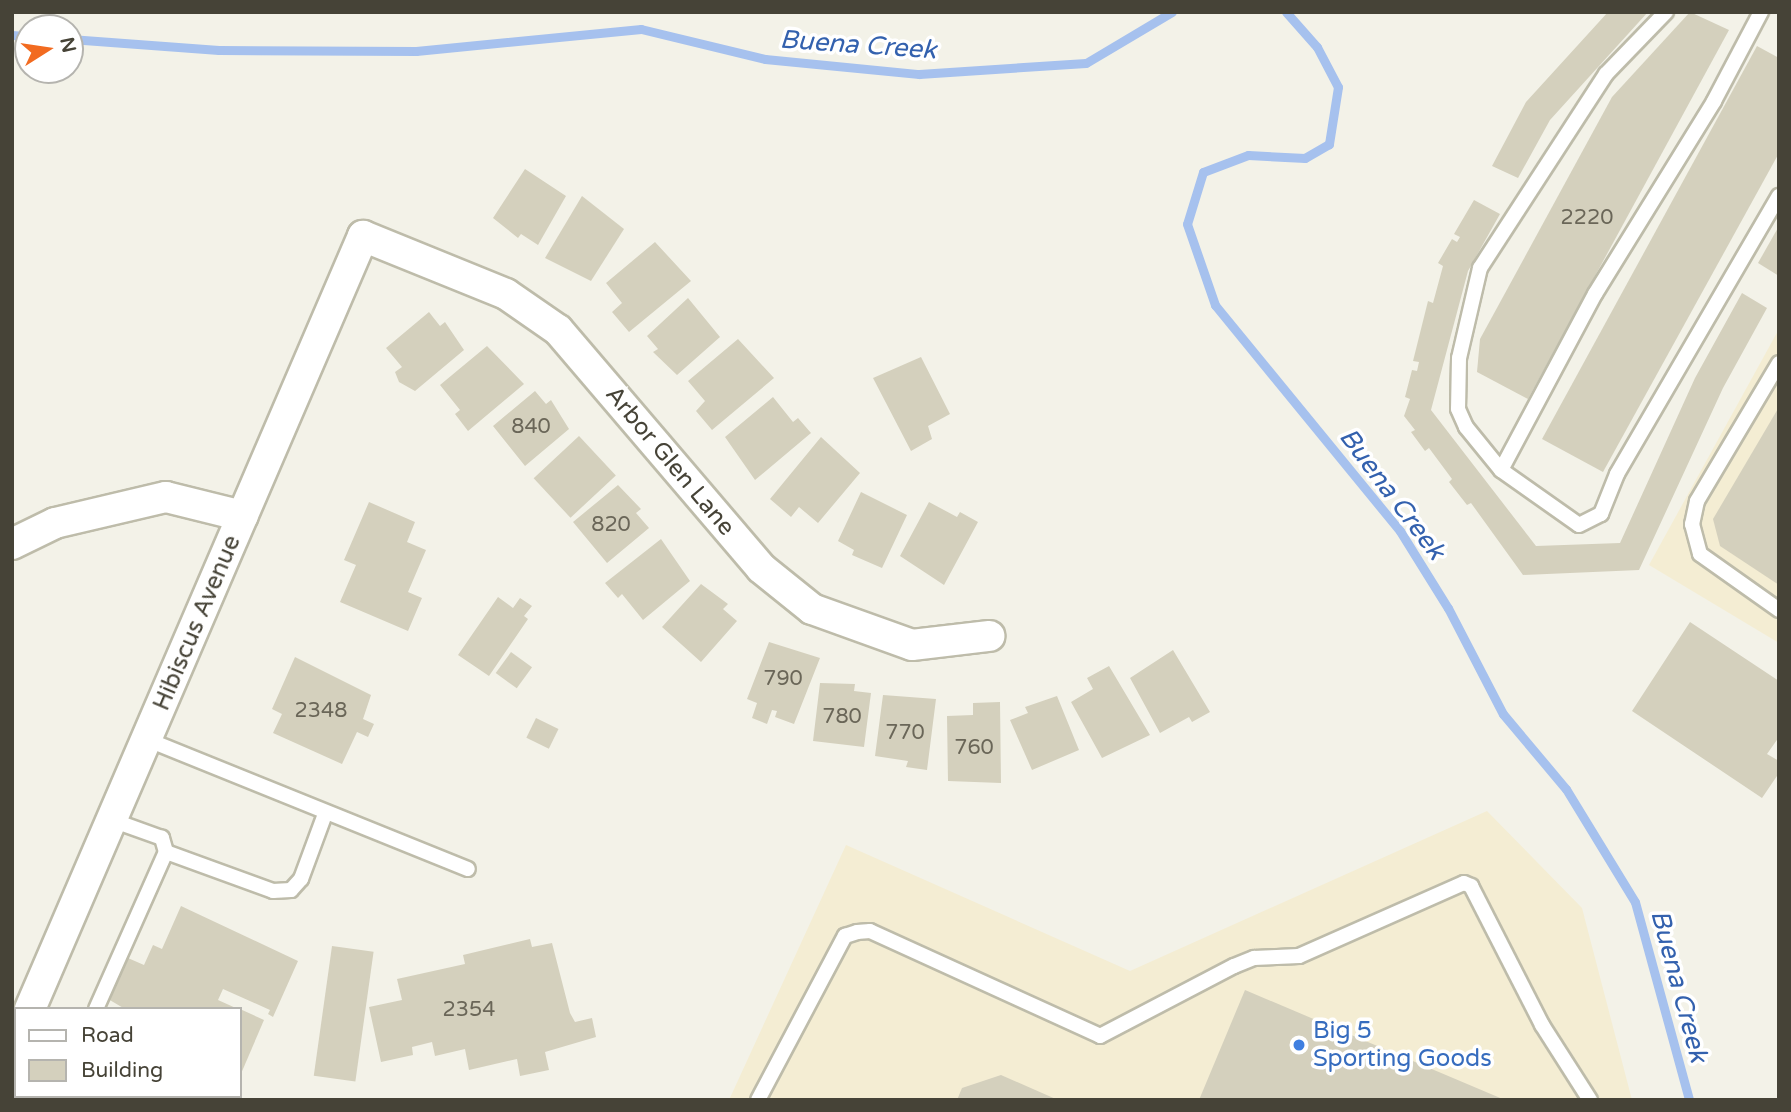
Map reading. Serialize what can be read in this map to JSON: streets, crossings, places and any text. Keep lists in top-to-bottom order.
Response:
{
  "streets": {
    "street": ["Arbor Glen Lane", "Hibiscus Avenue"]
  },
  "crossings": [
    ["Arbor Glen Lane", "Hibiscus Avenue"]
  ],
  "water": ["Buena Creek"],
  "places": ["Big 5 Sporting Goods"],
  "house_numbers": [
    "2220",
    "840",
    "820",
    "790",
    "2348",
    "780",
    "770",
    "760",
    "2354"
  ],
  "legend": ["Road", "Building"],
  "north": "right"
}
